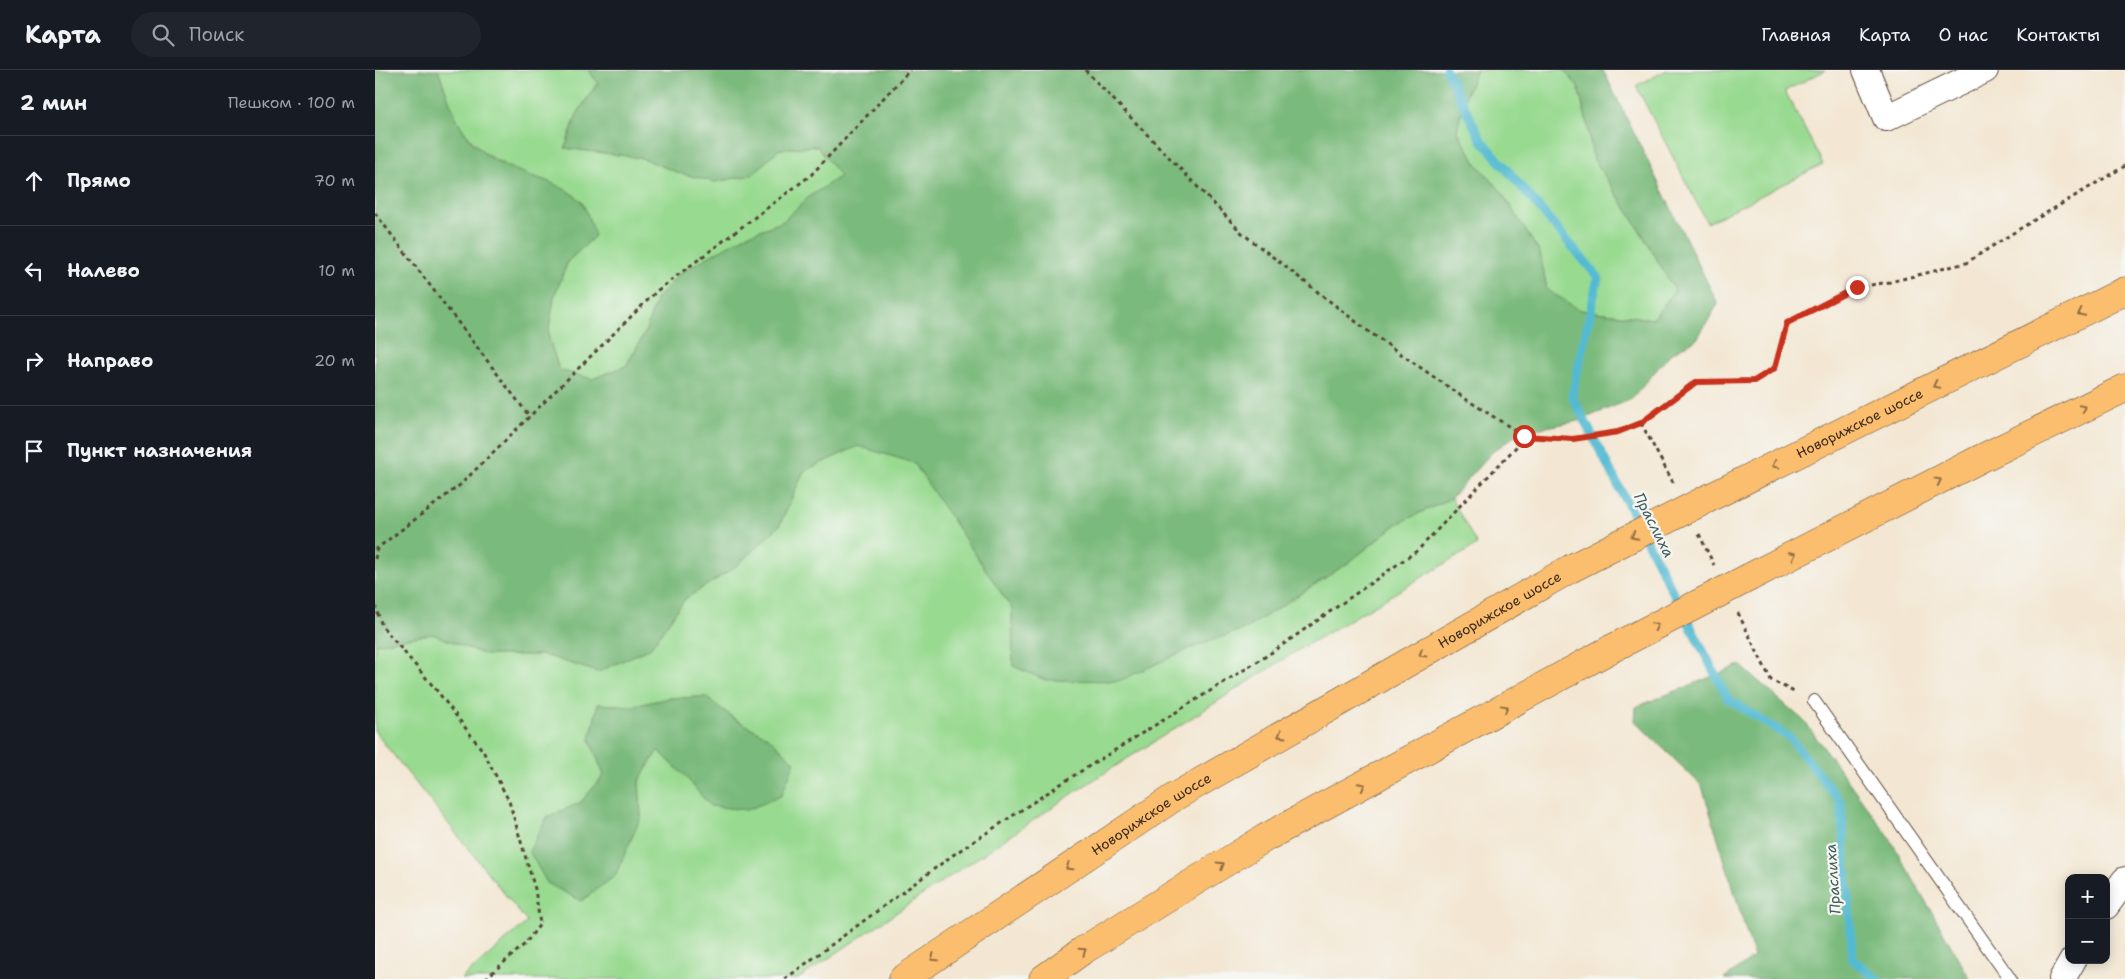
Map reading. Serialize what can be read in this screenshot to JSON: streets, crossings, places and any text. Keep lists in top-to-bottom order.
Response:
{
  "streets": {
    "highway": ["Новорижское шоссе"]
  },
  "water": ["Праслиха"],
  "page": {
    "header": "Карта",
    "search": "Поиск",
    "nav": [
      "Главная",
      "Карта",
      "О нас",
      "Контакты"
    ],
    "heading": ["2 мин", "Пешком · 100 m"],
    "list": [
      ["Прямо", "70 m"],
      ["Налево", "10 m"],
      ["Направо", "20 m"],
      "Пункт назначения"
    ],
    "map_buttons": ["+", "−"]
  }
}
